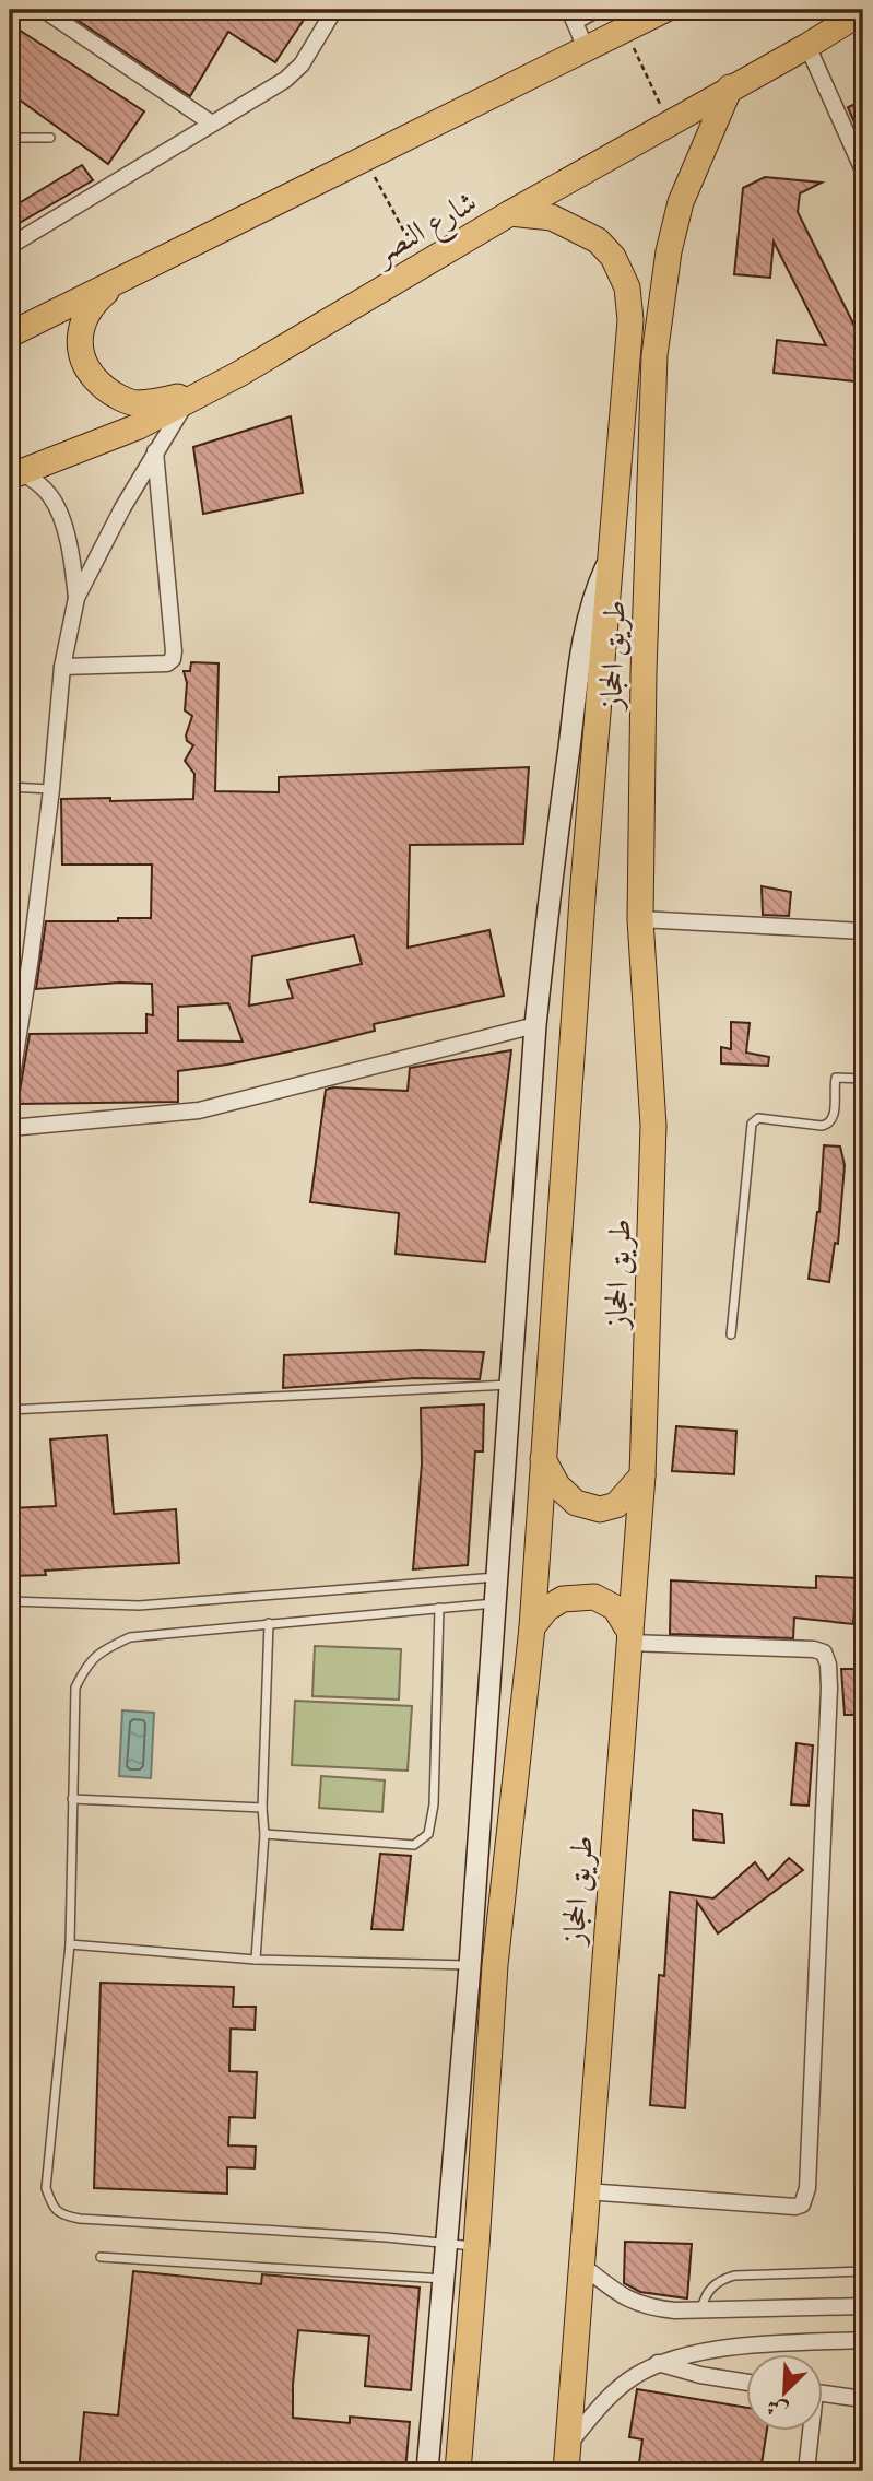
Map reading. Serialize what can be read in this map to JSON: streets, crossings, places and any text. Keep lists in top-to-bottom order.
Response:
{
  "streets": {
    "main road": ["شارع النصر", "طريق الحجاز"]
  },
  "crossings": [
    ["شارع النصر", "طريق الحجاز"]
  ],
  "north": "bottom left"
}
